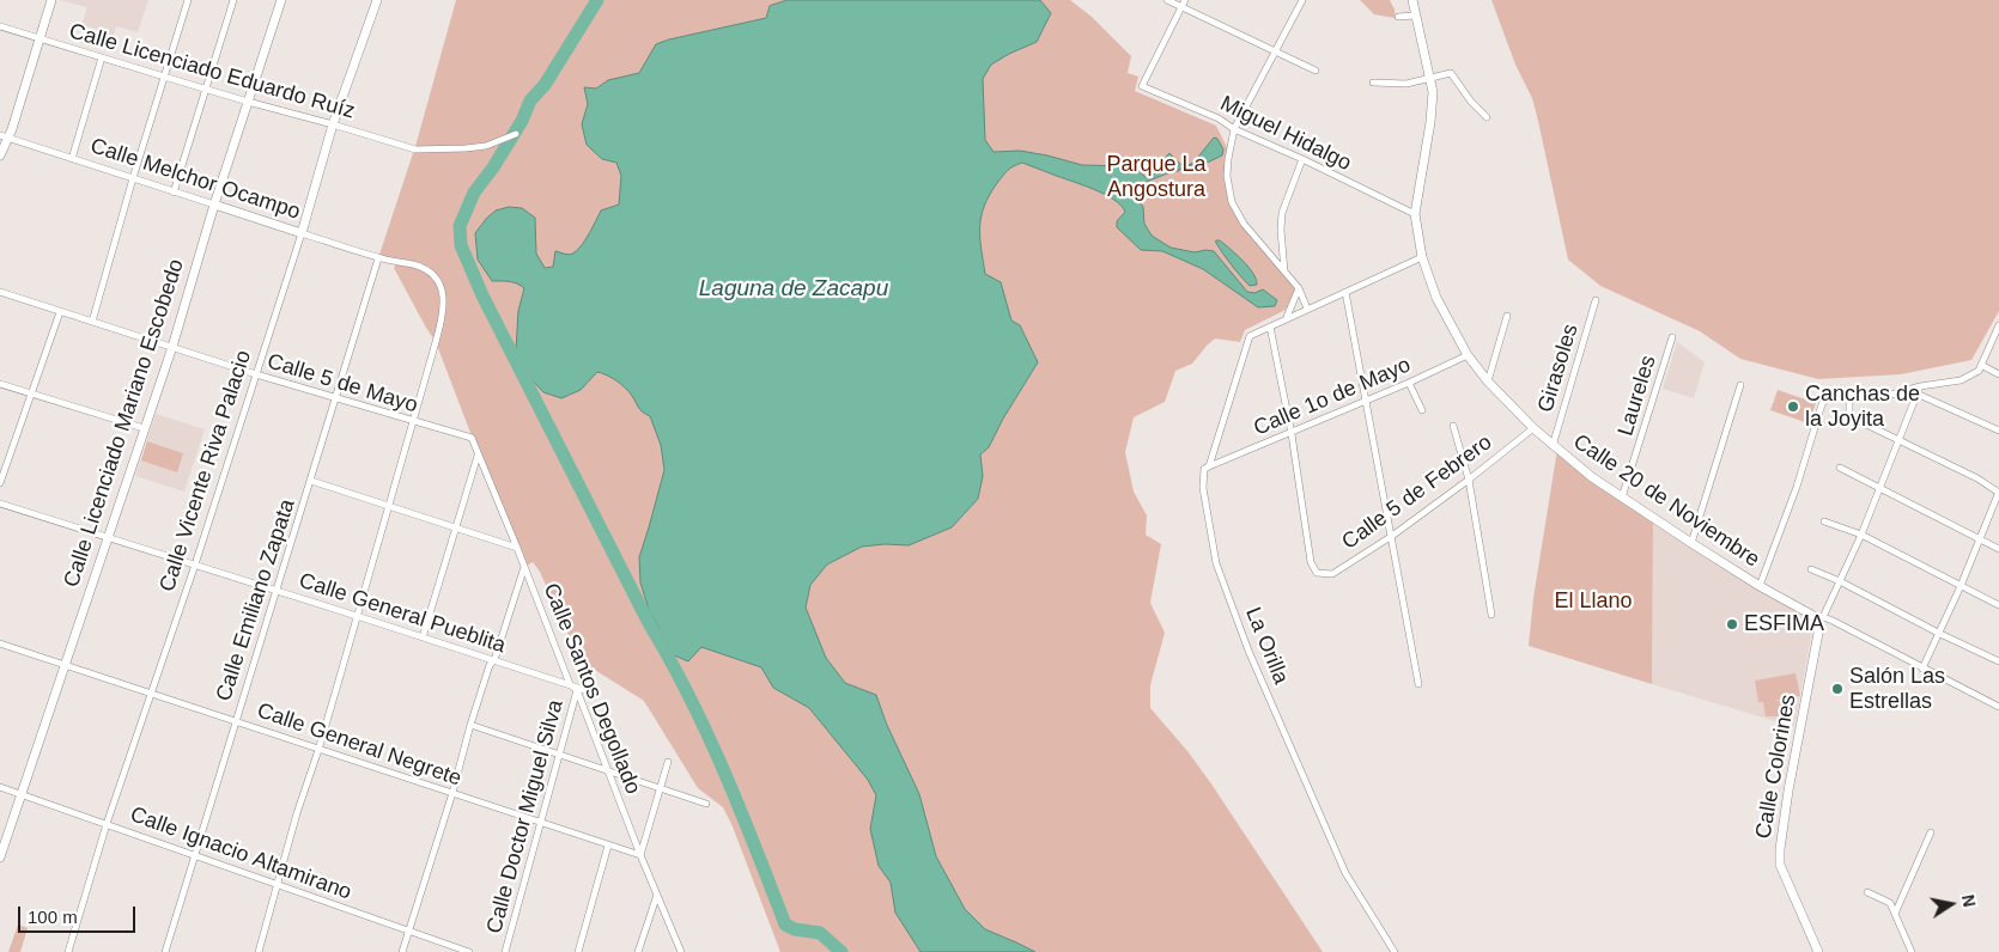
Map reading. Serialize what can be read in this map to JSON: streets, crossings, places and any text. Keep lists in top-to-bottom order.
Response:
{
  "streets": {
    "main road": [
      "Calle Melchor Ocampo",
      "Calle Licenciado Mariano Escobedo",
      "Calle Vicente Riva Palacio",
      "Calle 20 de Noviembre",
      "Calle Colorines"
    ],
    "street": [
      "Calle Licenciado Eduardo Ruíz",
      "Miguel Hidalgo",
      "Girasoles",
      "Calle 5 de Mayo",
      "Laureles",
      "Calle 1o de Mayo",
      "Calle 5 de Febrero",
      "Calle Emiliano Zapata",
      "Calle General Pueblita",
      "La Orilla",
      "Calle Santos Degollado",
      "Calle General Negrete",
      "Calle Doctor Miguel Silva",
      "Calle Ignacio Altamirano"
    ]
  },
  "crossings": [
    ["Calle Licenciado Eduardo Ruíz", "Calle Licenciado Mariano Escobedo"],
    ["Calle Licenciado Eduardo Ruíz", "Calle Vicente Riva Palacio"],
    ["Miguel Hidalgo", "Calle 20 de Noviembre"],
    ["Calle Melchor Ocampo", "Calle 5 de Mayo"],
    ["Calle Melchor Ocampo", "Calle Licenciado Mariano Escobedo"],
    ["Calle Melchor Ocampo", "Calle Vicente Riva Palacio"],
    ["Calle Melchor Ocampo", "Calle Emiliano Zapata"],
    ["Calle Melchor Ocampo", "Calle General Pueblita"],
    ["Calle Melchor Ocampo", "Calle General Negrete"],
    ["Calle Melchor Ocampo", "Calle Ignacio Altamirano"],
    ["Girasoles", "Calle 20 de Noviembre"],
    ["Calle 5 de Mayo", "Calle Licenciado Mariano Escobedo"],
    ["Calle 5 de Mayo", "Calle Vicente Riva Palacio"],
    ["Calle 5 de Mayo", "Calle Emiliano Zapata"],
    ["Calle 5 de Mayo", "Calle Santos Degollado"],
    ["Laureles", "Calle 20 de Noviembre"],
    ["Calle 1o de Mayo", "Calle 5 de Febrero"],
    ["Calle 1o de Mayo", "Calle 20 de Noviembre"],
    ["Calle 1o de Mayo", "La Orilla"],
    ["Calle Licenciado Mariano Escobedo", "Calle General Pueblita"],
    ["Calle Licenciado Mariano Escobedo", "Calle General Negrete"],
    ["Calle Licenciado Mariano Escobedo", "Calle Ignacio Altamirano"],
    ["Calle Vicente Riva Palacio", "Calle General Pueblita"],
    ["Calle Vicente Riva Palacio", "Calle General Negrete"],
    ["Calle Vicente Riva Palacio", "Calle Ignacio Altamirano"],
    ["Calle 5 de Febrero", "Calle 20 de Noviembre"],
    ["Calle 20 de Noviembre", "Calle Colorines"],
    ["Calle Emiliano Zapata", "Calle General Pueblita"],
    ["Calle Emiliano Zapata", "Calle General Negrete"],
    ["Calle Emiliano Zapata", "Calle Ignacio Altamirano"],
    ["Calle General Pueblita", "Calle Santos Degollado"],
    ["Calle Santos Degollado", "Calle General Negrete"],
    ["Calle Santos Degollado", "Calle Doctor Miguel Silva"],
    ["Calle General Negrete", "Calle Doctor Miguel Silva"]
  ],
  "water": ["Laguna de Zacapu"],
  "parks": ["Parque La Angostura", "El Llano"],
  "places": ["Canchas de la Joyita", "ESFIMA", "Salón Las Estrellas"],
  "scale_bar": "100 m",
  "north": "right"
}
